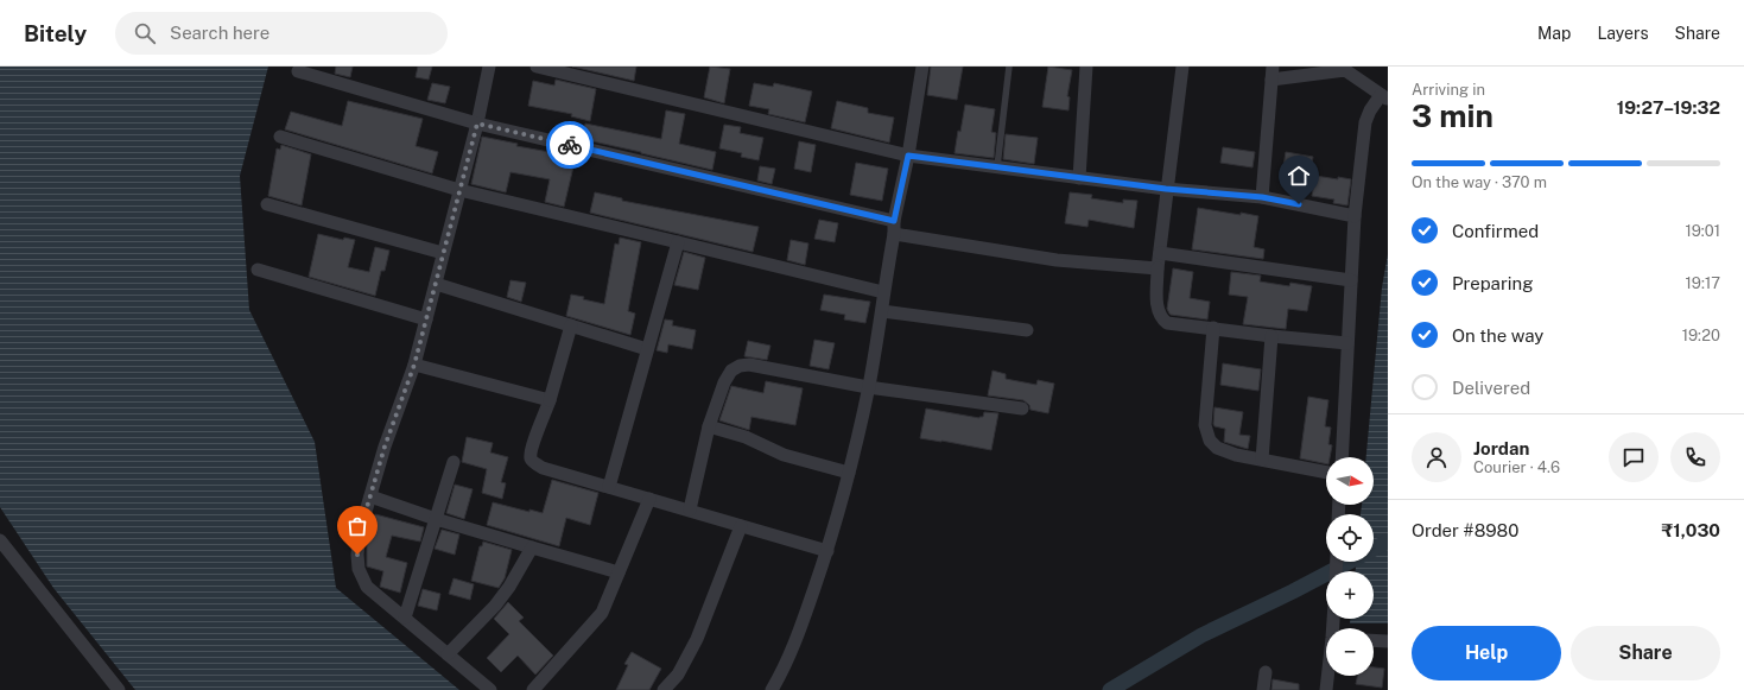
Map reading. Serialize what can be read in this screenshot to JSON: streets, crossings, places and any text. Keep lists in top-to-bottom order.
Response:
{
  "north": "right",
  "page": {
    "header": "Bitely",
    "search": "Search here",
    "nav": ["Map", "Layers", "Share"],
    "heading": ["3 min", "Arriving in", "19:27–19:32"],
    "panel": [
      "Jordan",
      "Courier · 4.6",
      "Order #8980",
      "₹1,030"
    ],
    "bar": "On the way · 370 m",
    "list": [
      ["Confirmed", "19:01"],
      ["Preparing", "19:17"],
      ["On the way", "19:20"],
      "Delivered"
    ],
    "map_buttons": ["+", "−"],
    "buttons": ["Help", "Share"]
  }
}
